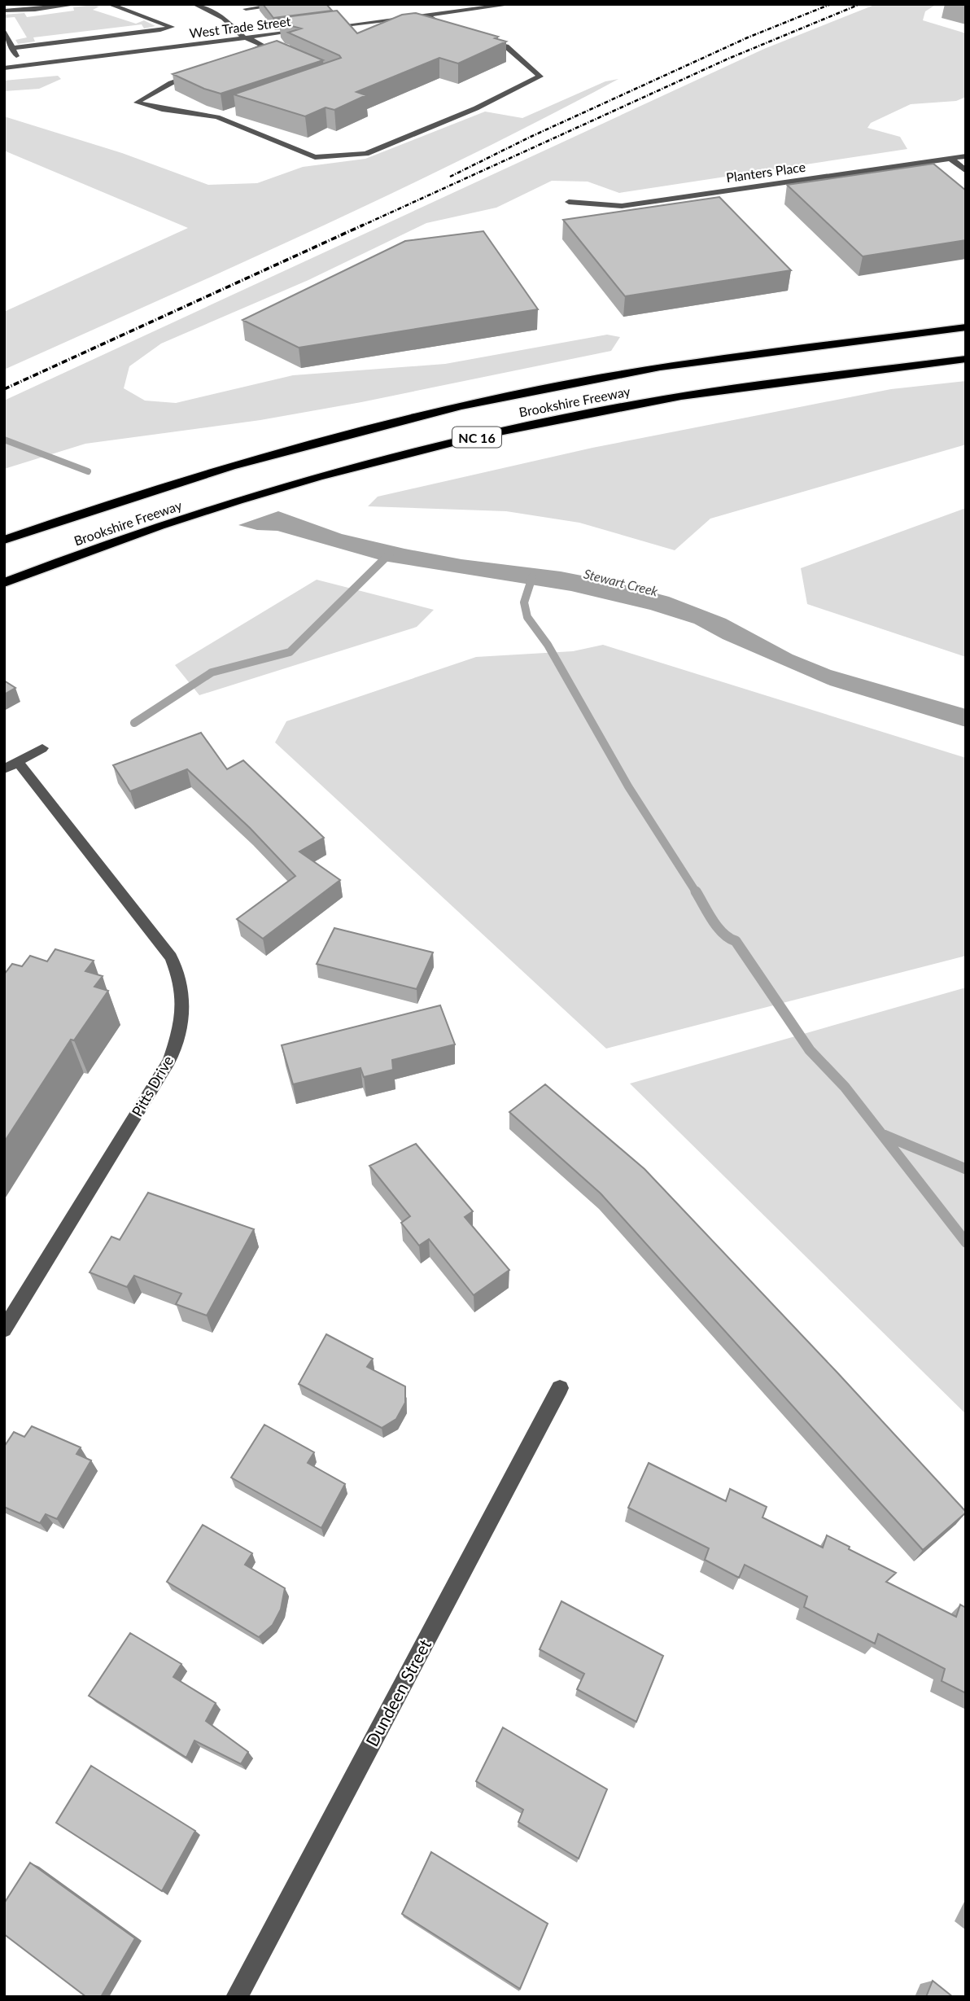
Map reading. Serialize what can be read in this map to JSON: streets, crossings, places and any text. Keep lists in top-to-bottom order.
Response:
{
  "streets": {
    "highway": ["Brookshire Freeway", "NC 16"],
    "street": [
      "West Trade Street",
      "Planters Place",
      "Pitts Drive",
      "Dundeen Street"
    ]
  },
  "water": ["Stewart Creek"]
}
